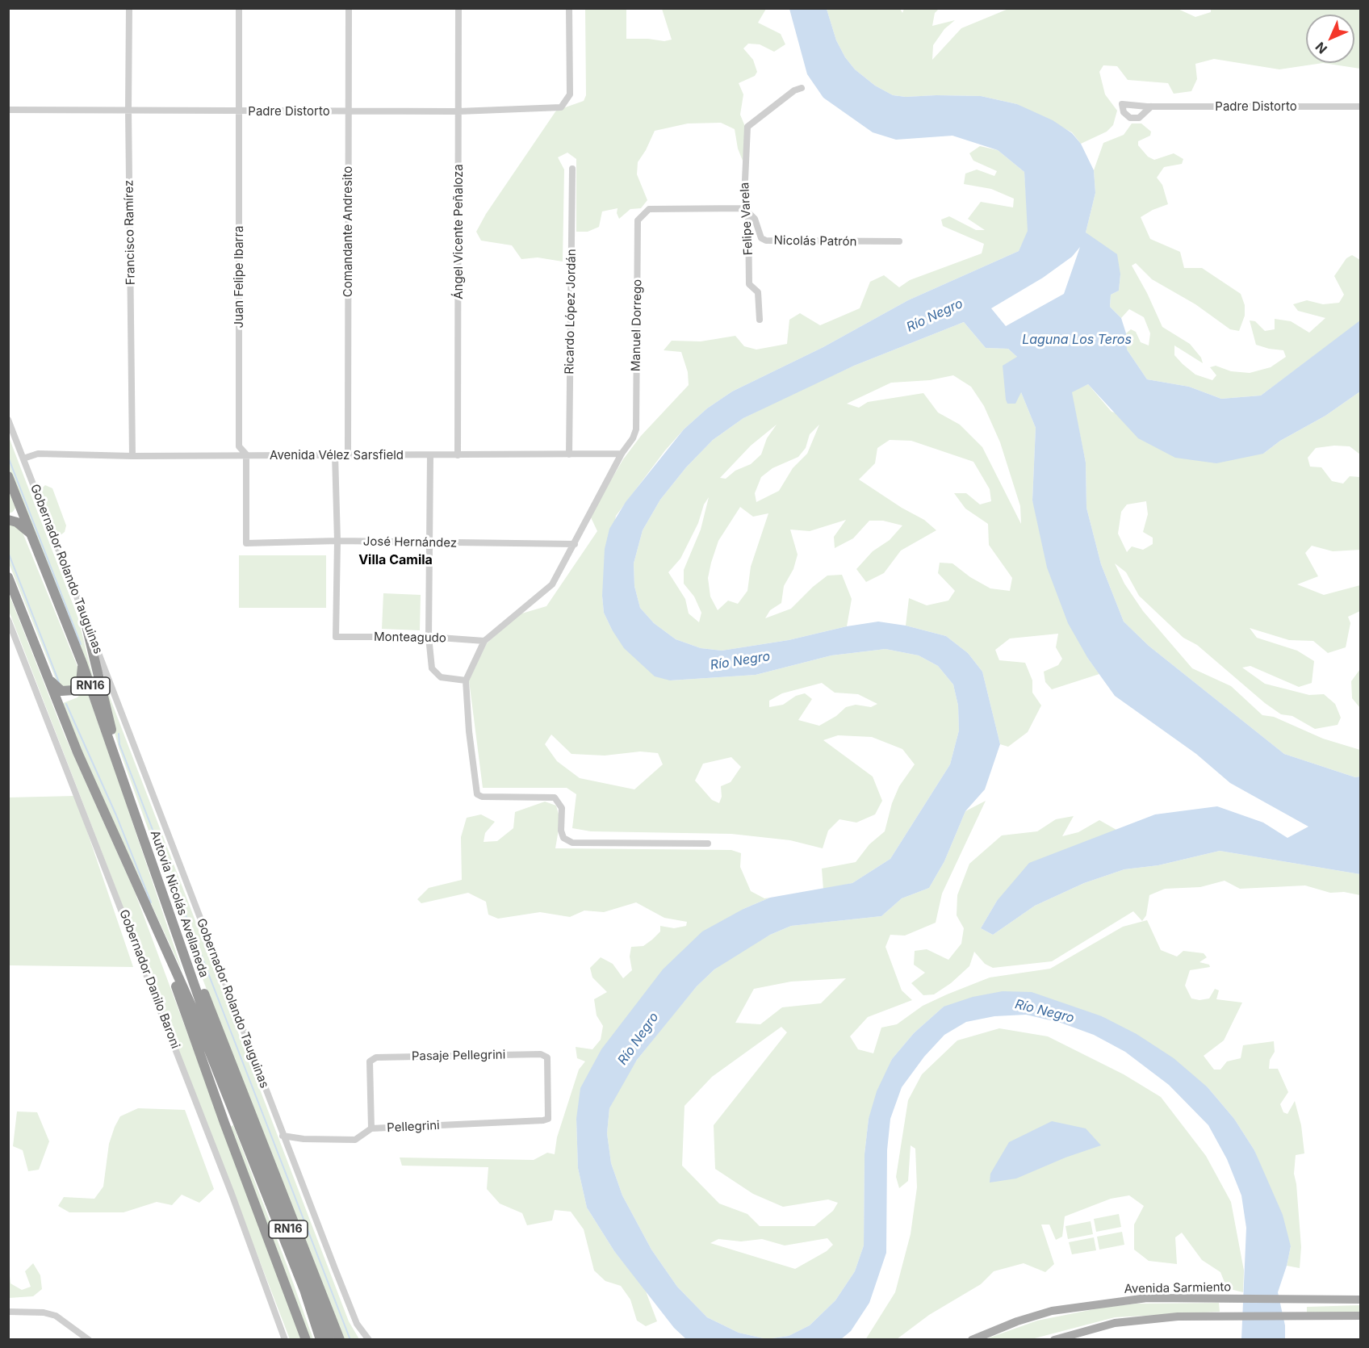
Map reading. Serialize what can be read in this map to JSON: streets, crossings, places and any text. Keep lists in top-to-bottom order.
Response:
{
  "streets": {
    "highway": ["RN16", "Autovía Nicolás Avellaneda"],
    "main road": ["Avenida Sarmiento"],
    "street": [
      "Padre Distorto",
      "Felipe Varela",
      "Comandante Andresito",
      "Ángel Vicente Peñaloza",
      "Francisco Ramírez",
      "Nicolás Patrón",
      "Juan Felipe Ibarra",
      "Ricardo López Jordán",
      "Manuel Dorrego",
      "Avenida Vélez Sarsfield",
      "José Hernández",
      "Gobernador Rolando Tauguinas",
      "Monteagudo",
      "Gobernador Danilo Baroni",
      "Pasaje Pellegrini",
      "Pellegrini"
    ]
  },
  "crossings": [
    ["Padre Distorto", "Comandante Andresito"],
    ["Padre Distorto", "Ángel Vicente Peñaloza"],
    ["Padre Distorto", "Francisco Ramírez"],
    ["Padre Distorto", "Juan Felipe Ibarra"],
    ["Felipe Varela", "Nicolás Patrón"],
    ["Felipe Varela", "Manuel Dorrego"],
    ["Comandante Andresito", "Avenida Vélez Sarsfield"],
    ["Ángel Vicente Peñaloza", "Avenida Vélez Sarsfield"],
    ["Francisco Ramírez", "Avenida Vélez Sarsfield"],
    ["Nicolás Patrón", "Manuel Dorrego"],
    ["Juan Felipe Ibarra", "Avenida Vélez Sarsfield"],
    ["Juan Felipe Ibarra", "José Hernández"],
    ["Ricardo López Jordán", "Avenida Vélez Sarsfield"],
    ["Manuel Dorrego", "Avenida Vélez Sarsfield"],
    ["Avenida Vélez Sarsfield", "Gobernador Rolando Tauguinas"],
    ["José Hernández", "Monteagudo"],
    ["Gobernador Rolando Tauguinas", "Pellegrini"],
    ["Pasaje Pellegrini", "Pellegrini"]
  ],
  "districts": ["Villa Camila"],
  "water": ["Río Negro", "Laguna Los Teros"],
  "north": "bottom left"
}
